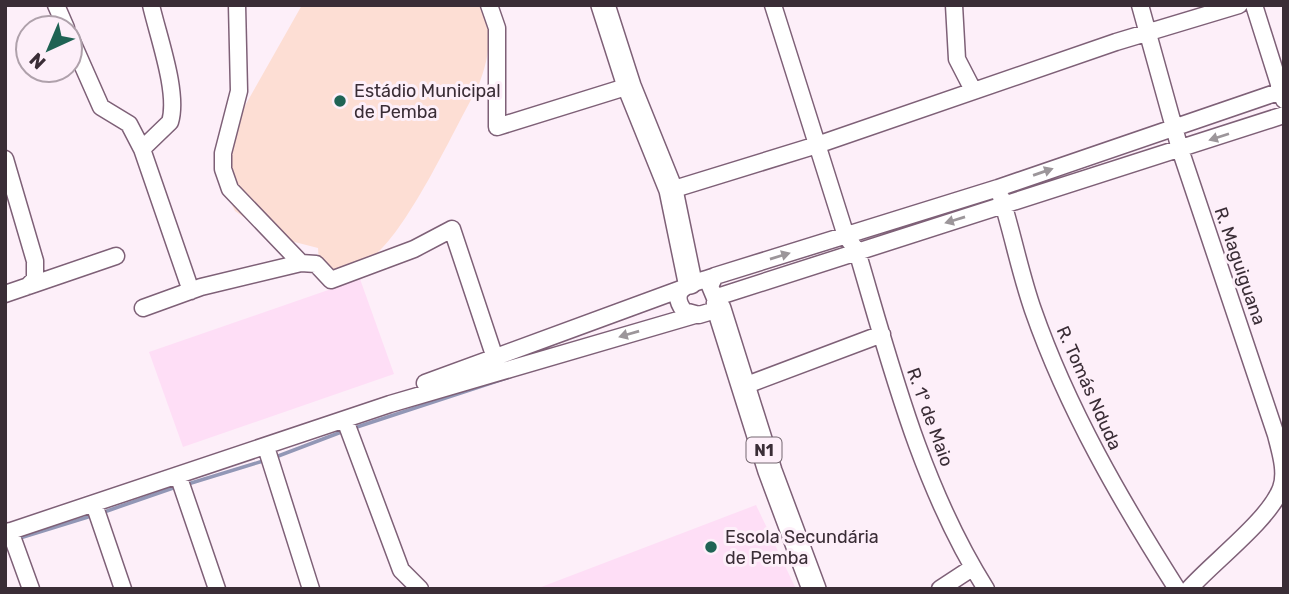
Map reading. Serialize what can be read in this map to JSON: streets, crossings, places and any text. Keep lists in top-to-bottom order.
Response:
{
  "streets": {
    "highway": ["N1"],
    "street": ["R. Maguiguana", "R. Tomás Nduda", "R. 1º de Maio"]
  },
  "places": ["Estádio Municipal de Pemba", "Escola Secundária de Pemba"],
  "north": "bottom left"
}
